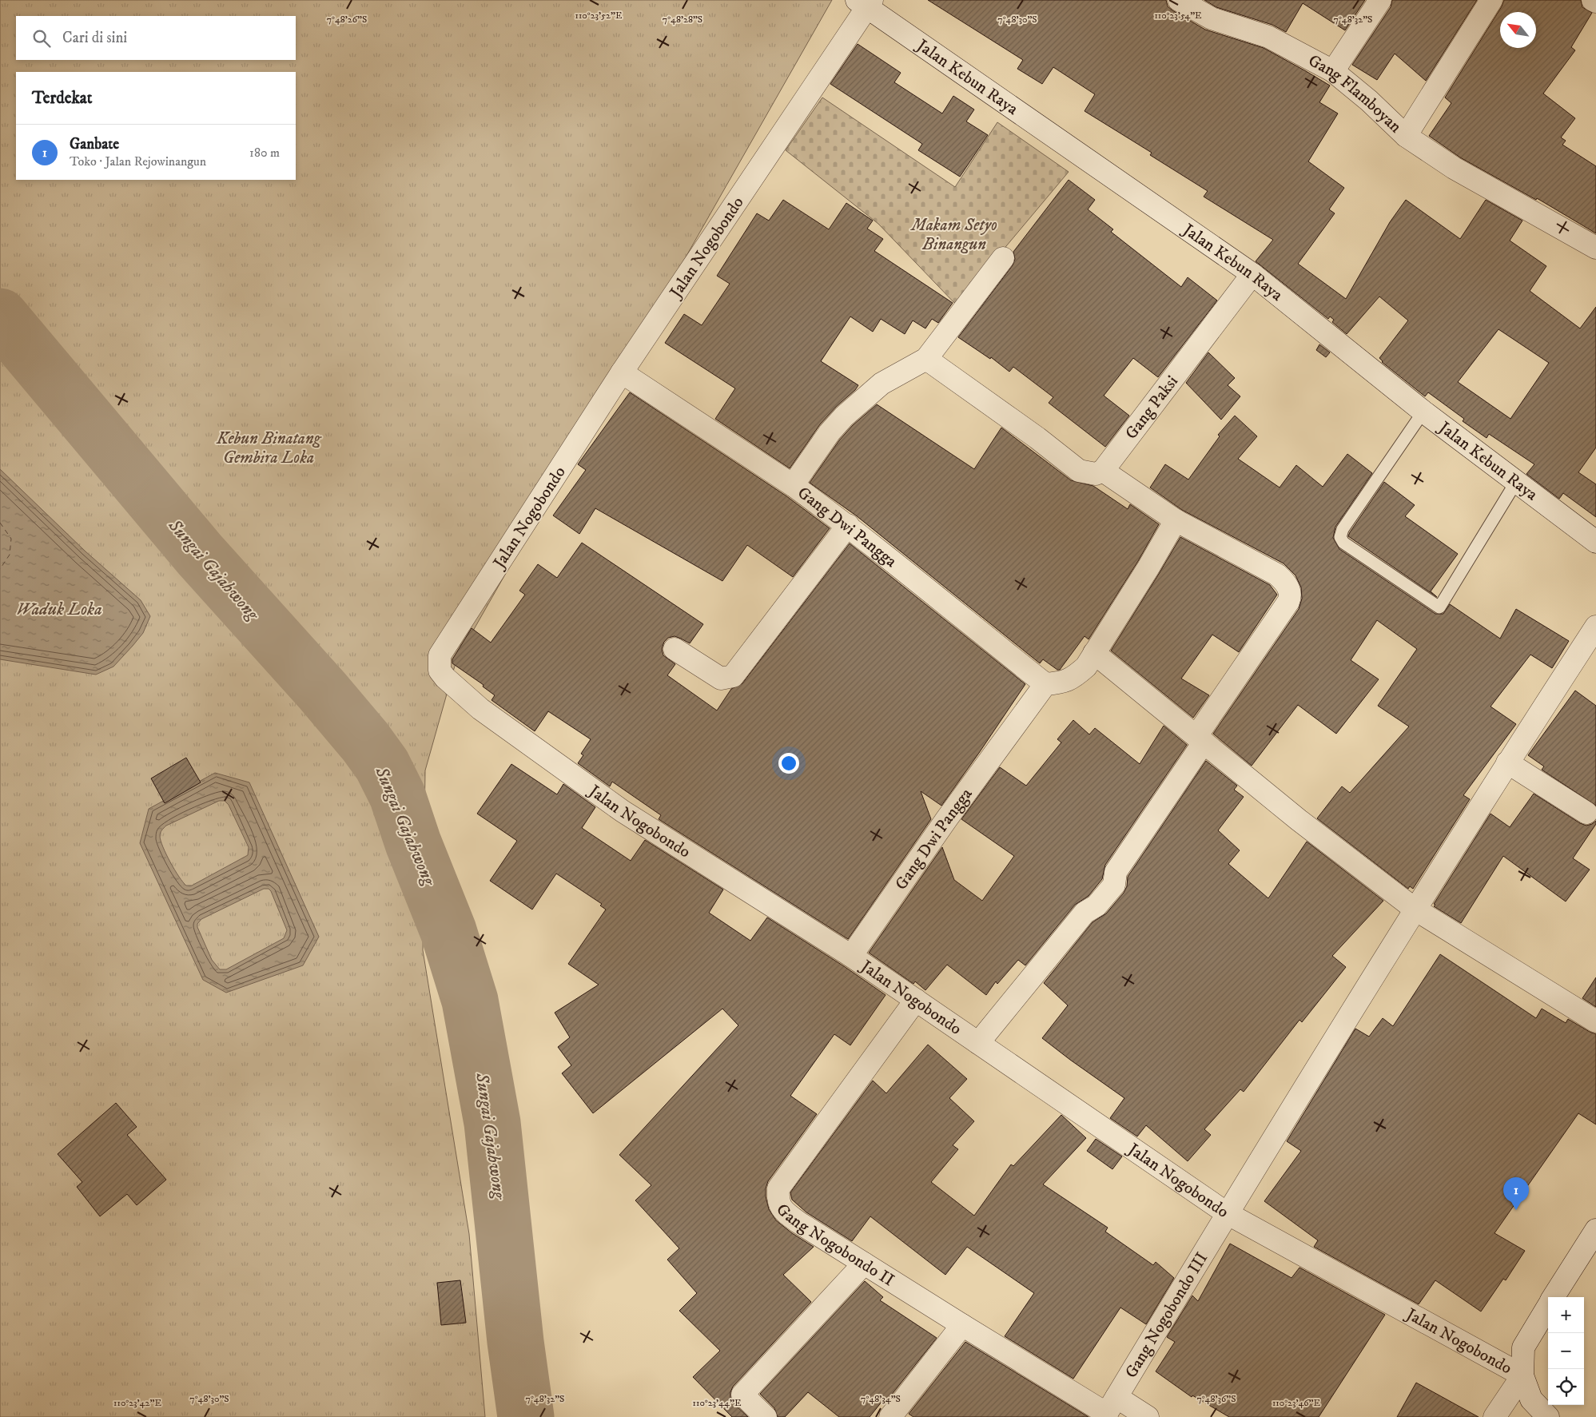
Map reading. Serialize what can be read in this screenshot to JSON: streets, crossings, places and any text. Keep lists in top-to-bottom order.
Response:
{
  "streets": {
    "street": [
      "Jalan Kebun Raya",
      "Gang Flamboyan",
      "Jalan Nogobondo",
      "Gang Paksi",
      "Gang Dwi Pangga",
      "Gang Nogobondo II",
      "Gang Nogobondo III"
    ]
  },
  "crossings": [
    ["Jalan Kebun Raya", "Jalan Nogobondo"],
    ["Jalan Kebun Raya", "Gang Paksi"],
    ["Jalan Nogobondo", "Gang Dwi Pangga"],
    ["Jalan Nogobondo", "Gang Nogobondo II"],
    ["Jalan Nogobondo", "Gang Nogobondo III"],
    ["Gang Nogobondo II", "Gang Nogobondo III"]
  ],
  "water": ["Sungai Gajahwong", "Waduk Loka"],
  "parks": ["Makam Setyo Binangun", "Kebun Binatang Gembira Loka"],
  "north": "top left",
  "page": {
    "search": "Cari di sini",
    "heading": "Terdekat",
    "list": [
      {
        "mark": "1",
        "name": "Ganbate",
        "note": "Toko · Jalan Rejowinangun",
        "value": "180 m"
      }
    ],
    "pins": "1",
    "map_buttons": ["+", "−"]
  },
  "coordinates": [
    "110°23'52\"E",
    "110°23'54\"E",
    "7°48'26\"S",
    "7°48'28\"S",
    "7°48'30\"S",
    "7°48'32\"S",
    "7°48'34\"S",
    "7°48'36\"S",
    "110°23'42\"E",
    "110°23'44\"E",
    "110°23'46\"E"
  ]
}
